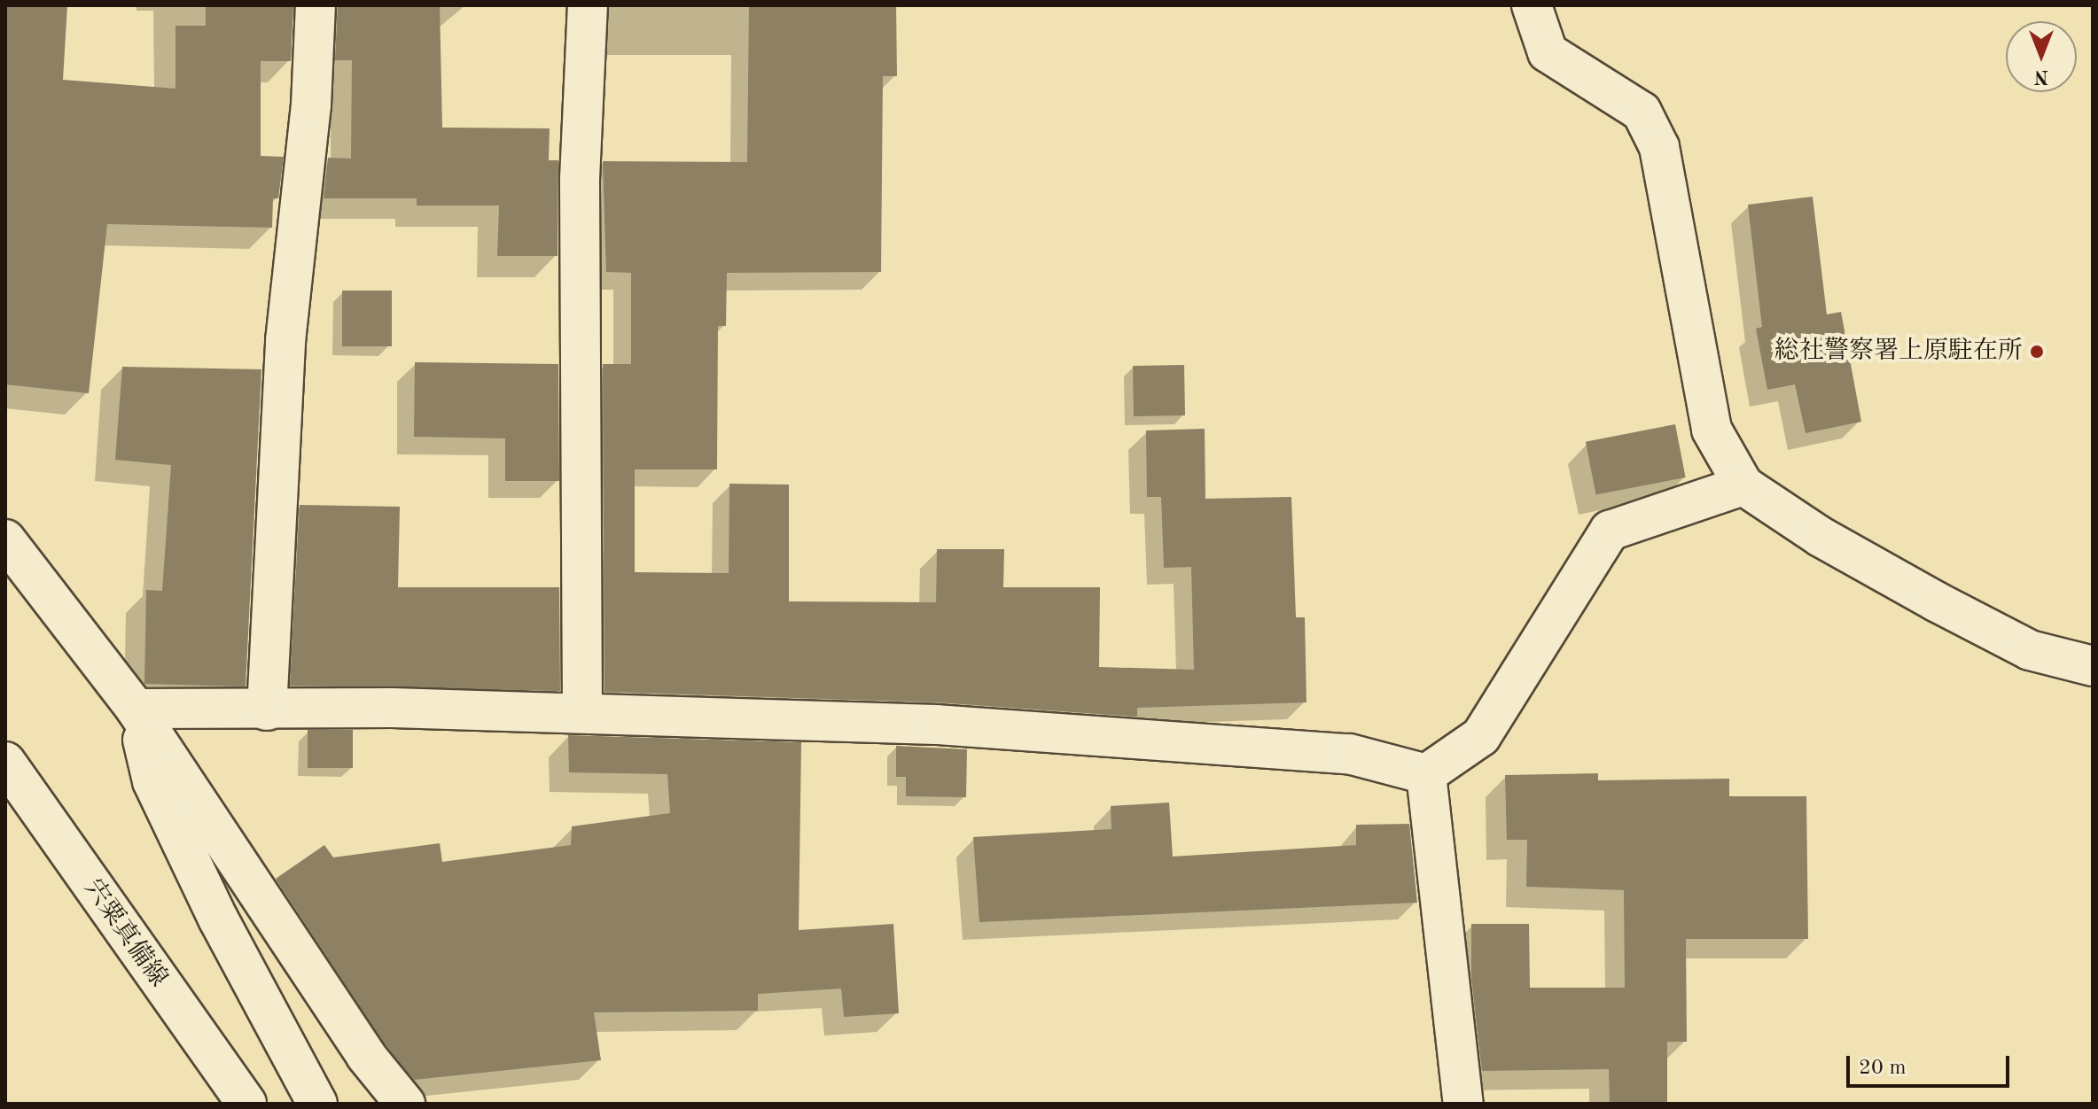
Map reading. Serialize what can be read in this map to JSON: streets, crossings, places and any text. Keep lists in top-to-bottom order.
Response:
{
  "streets": {
    "street": ["宍粟真備線"]
  },
  "places": ["総社警察署上原駐在所"],
  "scale_bar": "20 m",
  "north": "bottom"
}
